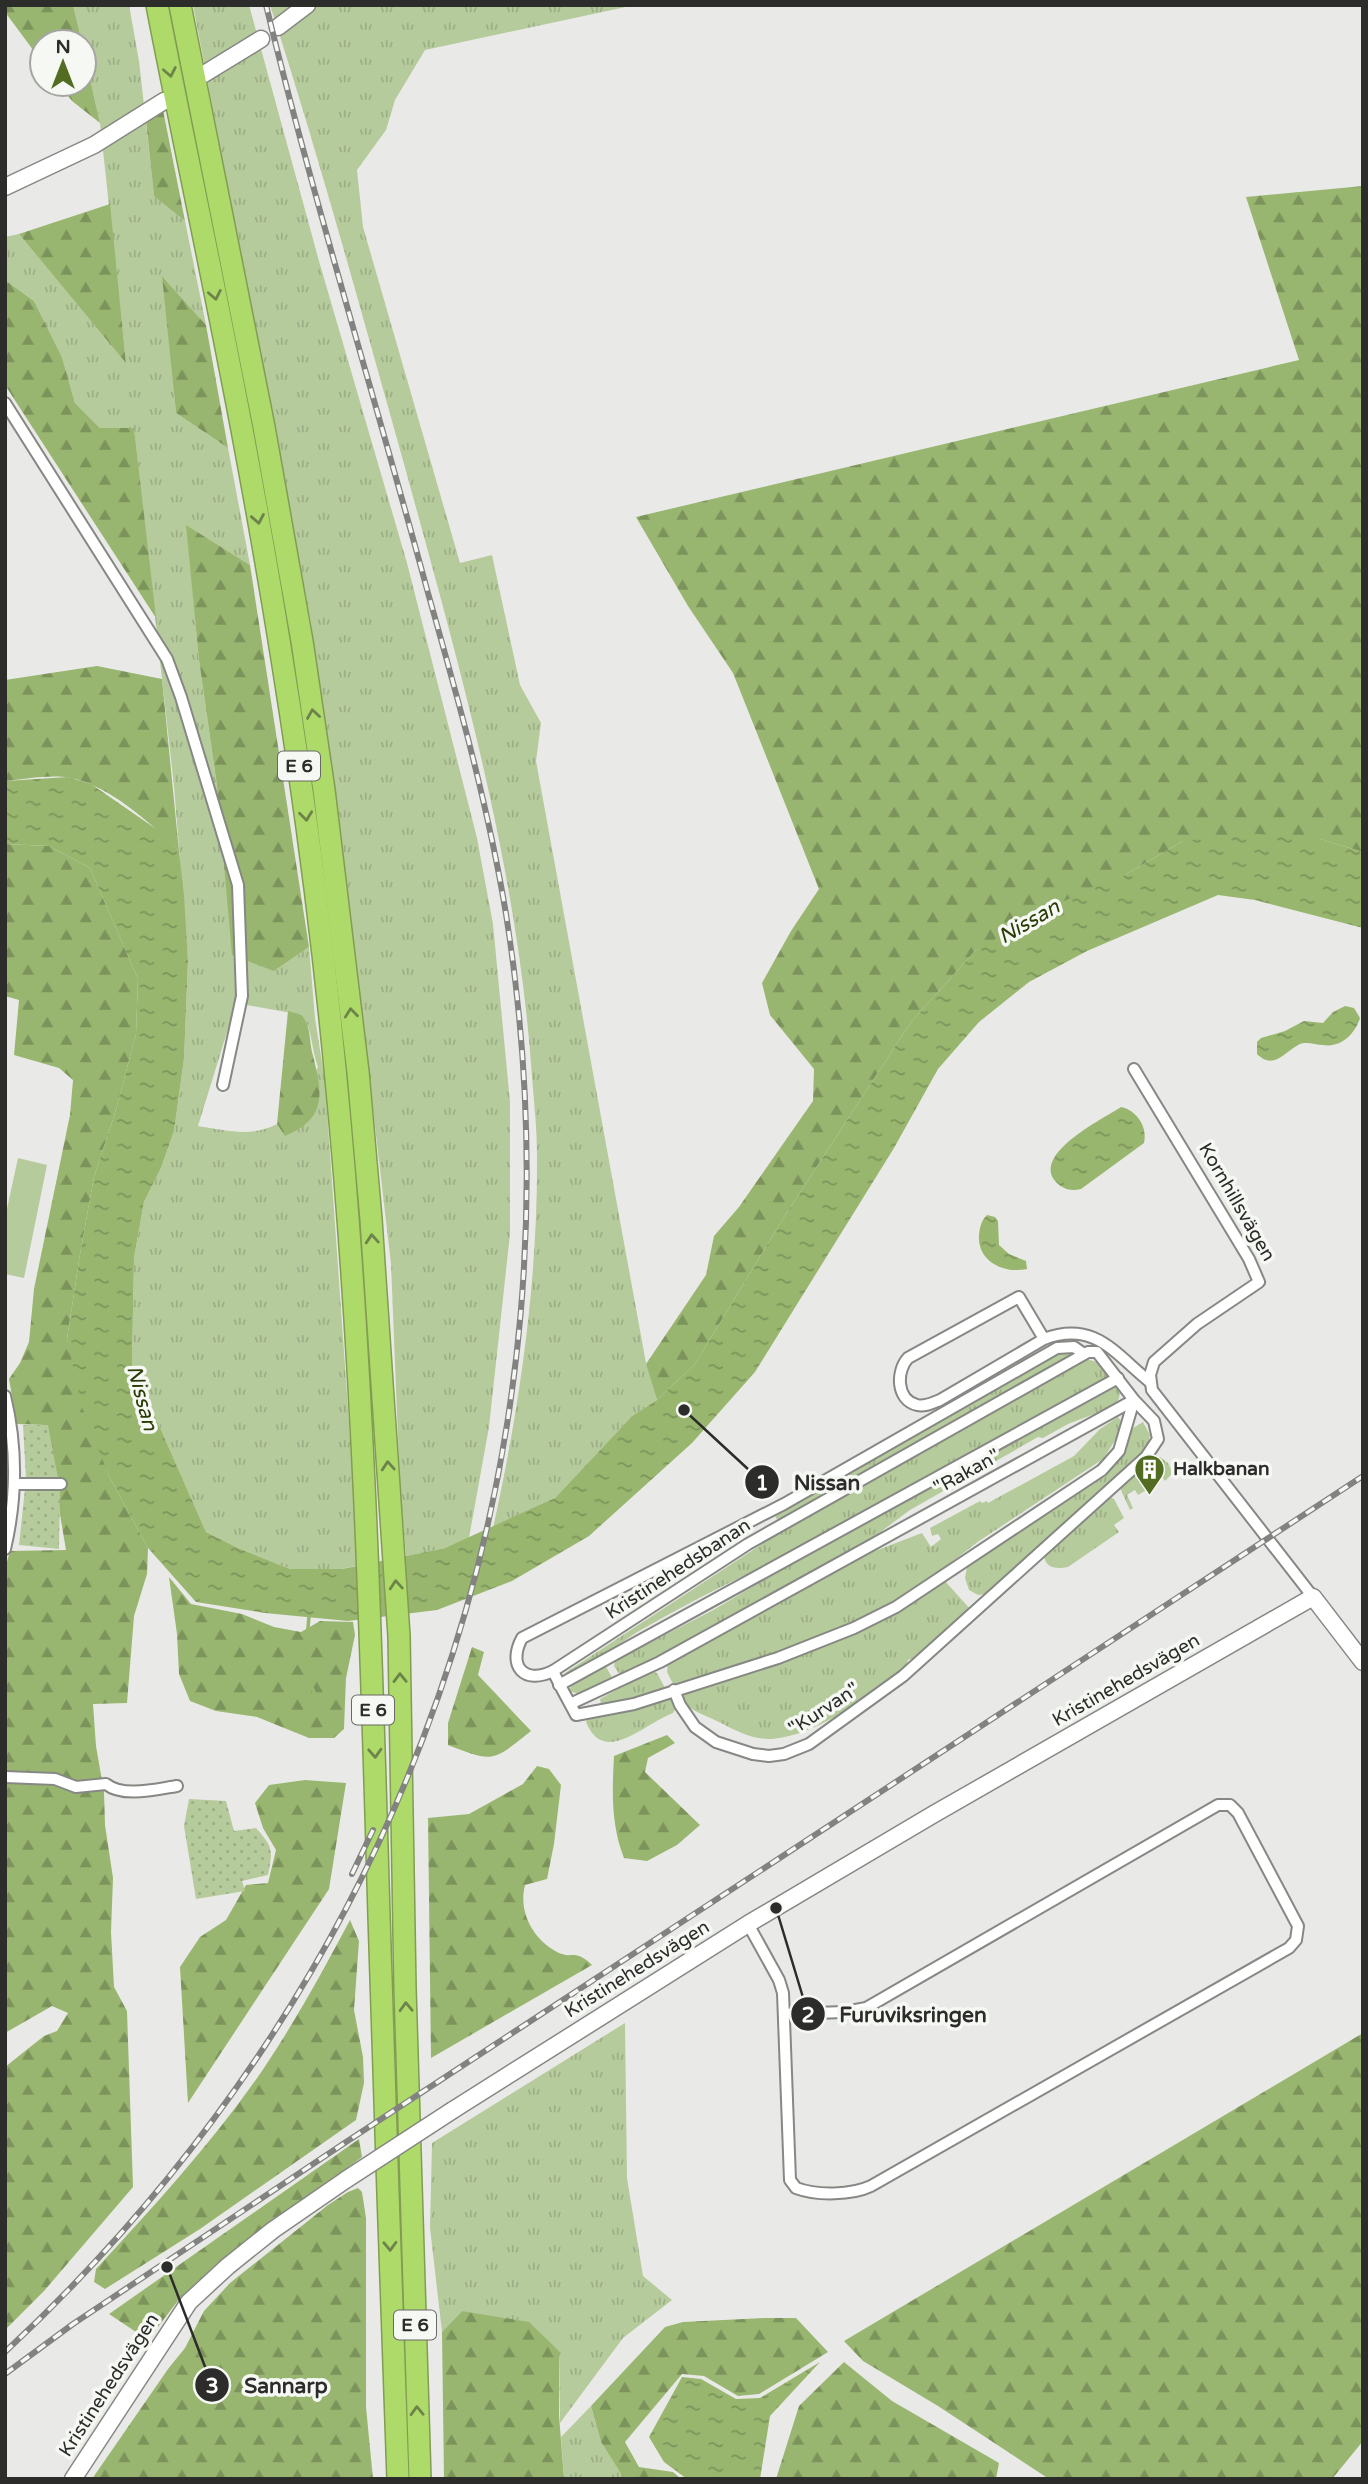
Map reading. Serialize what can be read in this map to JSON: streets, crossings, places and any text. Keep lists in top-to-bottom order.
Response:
{
  "streets": {
    "highway": ["E 6"],
    "street": [
      "Kornhillsvägen",
      "\"Rakan\"",
      "Kristinehedsbanan",
      "Kristinehedsvägen",
      "\"Kurvan\""
    ]
  },
  "crossings": [
    ["\"Rakan\"", "\"Kurvan\""]
  ],
  "water": ["Nissan"],
  "places": {
    "other": ["Nissan", "Furuviksringen", "Sannarp"],
    "building": ["Halkbanan"]
  },
  "north": "top"
}
